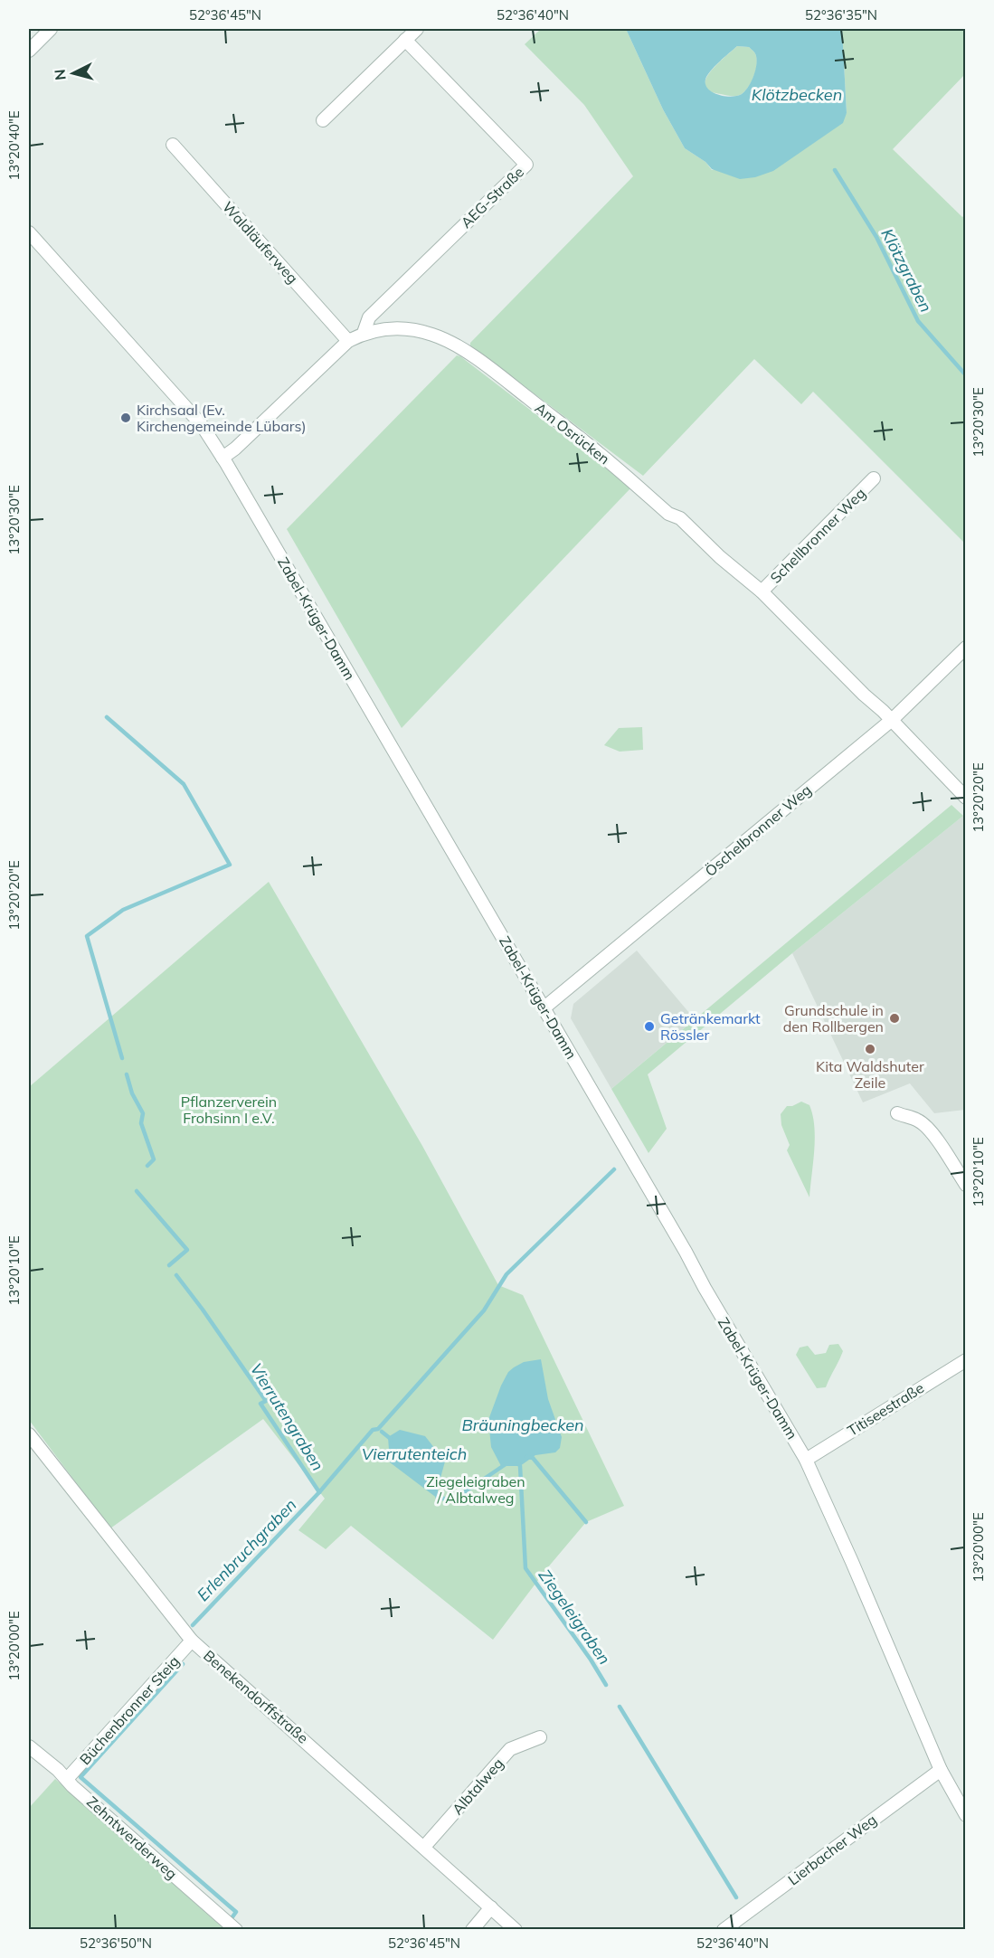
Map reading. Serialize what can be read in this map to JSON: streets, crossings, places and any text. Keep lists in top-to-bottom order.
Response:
{
  "streets": {
    "street": [
      "AEG-Straße",
      "Waldläuferweg",
      "Am Osrücken",
      "Schellbronner Weg",
      "Zabel-Krüger-Damm",
      "Öschelbronner Weg",
      "Titiseestraße",
      "Benekendorffstraße",
      "Büchenbronner Steig",
      "Albtalweg",
      "Zehntwerderweg",
      "Lierbacher Weg"
    ]
  },
  "crossings": [
    ["AEG-Straße", "Am Osrücken"],
    ["Waldläuferweg", "Am Osrücken"],
    ["Am Osrücken", "Schellbronner Weg"],
    ["Am Osrücken", "Zabel-Krüger-Damm"],
    ["Am Osrücken", "Öschelbronner Weg"],
    ["Zabel-Krüger-Damm", "Öschelbronner Weg"],
    ["Zabel-Krüger-Damm", "Titiseestraße"],
    ["Zabel-Krüger-Damm", "Lierbacher Weg"],
    ["Benekendorffstraße", "Büchenbronner Steig"],
    ["Benekendorffstraße", "Albtalweg"],
    ["Büchenbronner Steig", "Zehntwerderweg"]
  ],
  "water": [
    "Klötzbecken",
    "Klötzgraben",
    "Vierrutengraben",
    "Bräuningbecken",
    "Vierrutenteich",
    "Erlenbruchgraben",
    "Ziegeleigraben"
  ],
  "parks": ["Pflanzerverein Frohsinn I e.V.", "Ziegeleigraben / Albtalweg"],
  "places": [
    "Kirchsaal (Ev. Kirchengemeinde Lübars)",
    "Grundschule in den Rollbergen",
    "Getränkemarkt Rössler",
    "Kita Waldshuter Zeile"
  ],
  "north": "left",
  "coordinates": [
    "52°36'45\"N",
    "52°36'40\"N",
    "52°36'35\"N",
    "13°20'40\"E",
    "13°20'30\"E",
    "13°20'20\"E",
    "13°20'10\"E",
    "13°20'00\"E",
    "52°36'50\"N"
  ]
}
